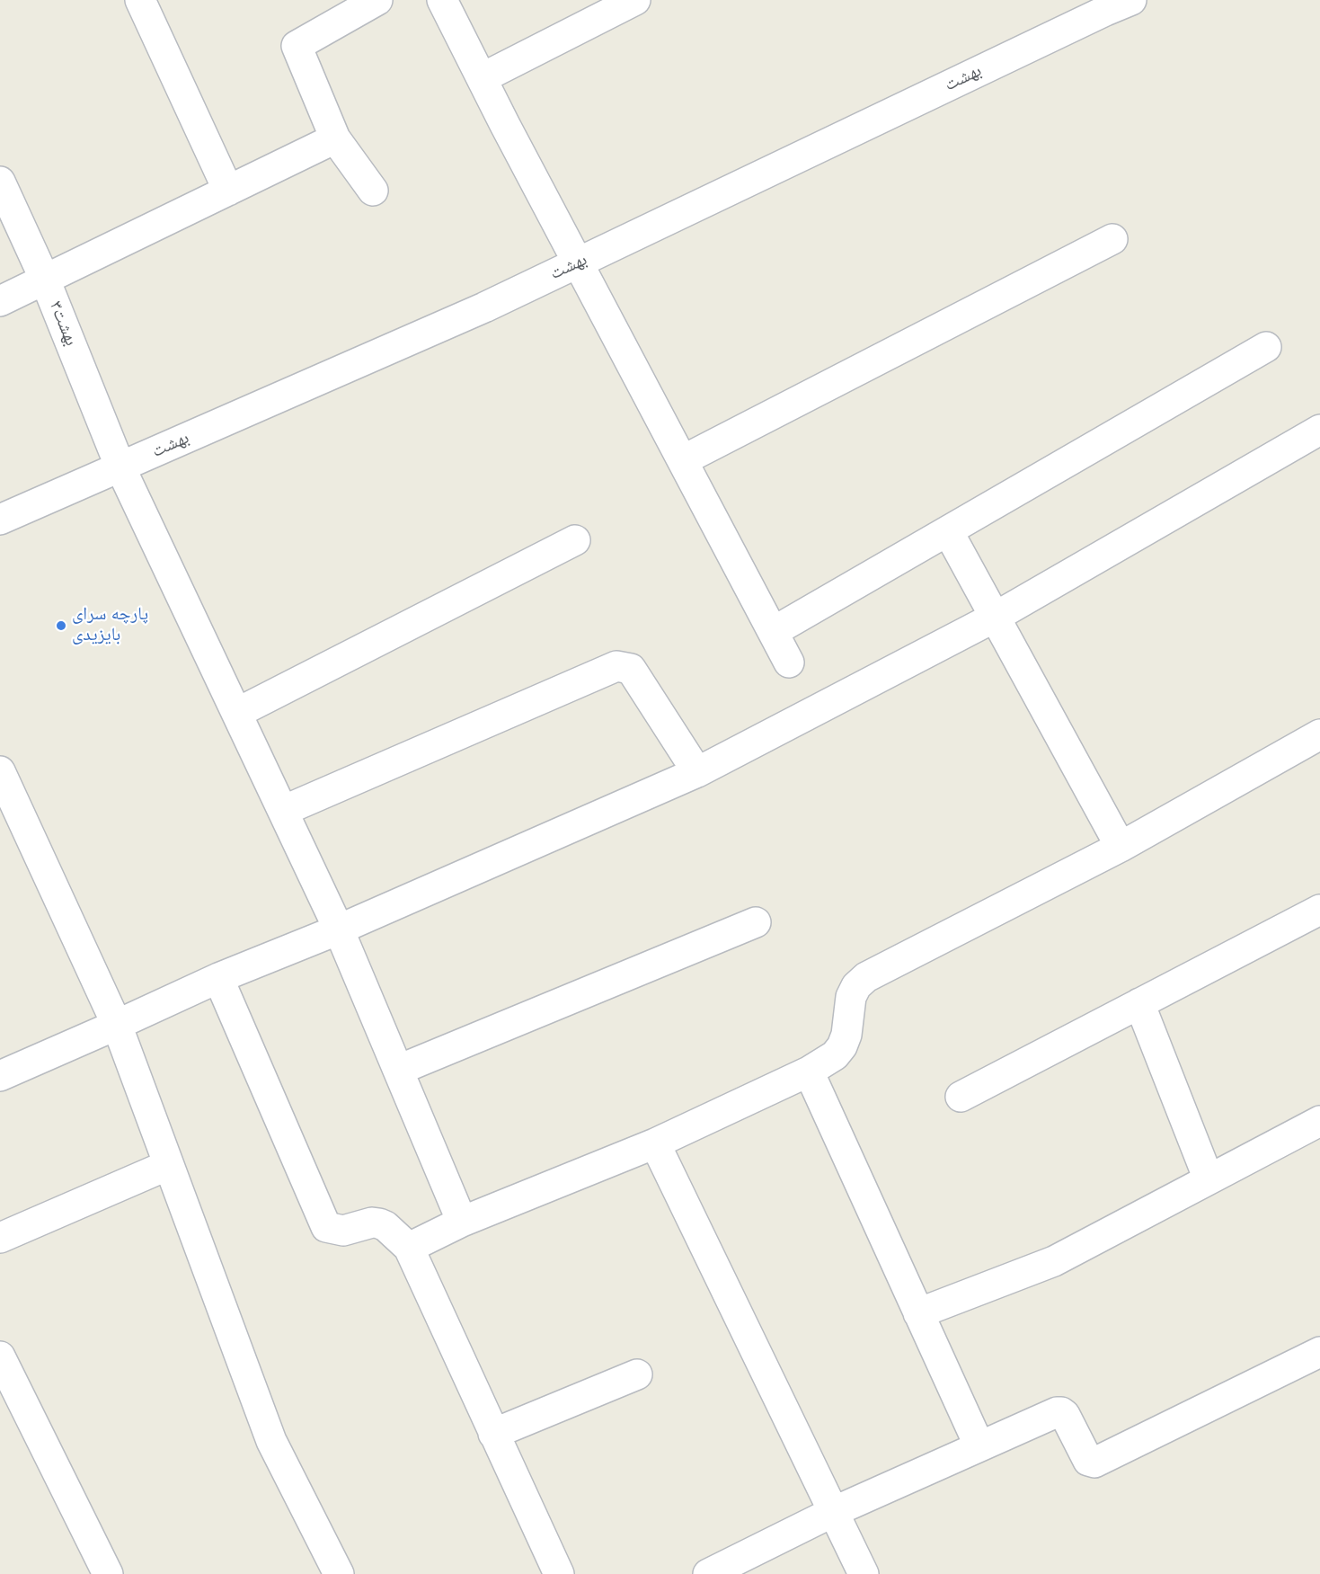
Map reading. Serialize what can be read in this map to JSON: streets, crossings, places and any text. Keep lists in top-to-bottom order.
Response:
{
  "streets": {
    "street": ["بهشت", "بهشت۳"]
  },
  "crossings": [
    ["بهشت", "بهشت۳"]
  ],
  "places": ["پارچه سرای بایزیدی"]
}
